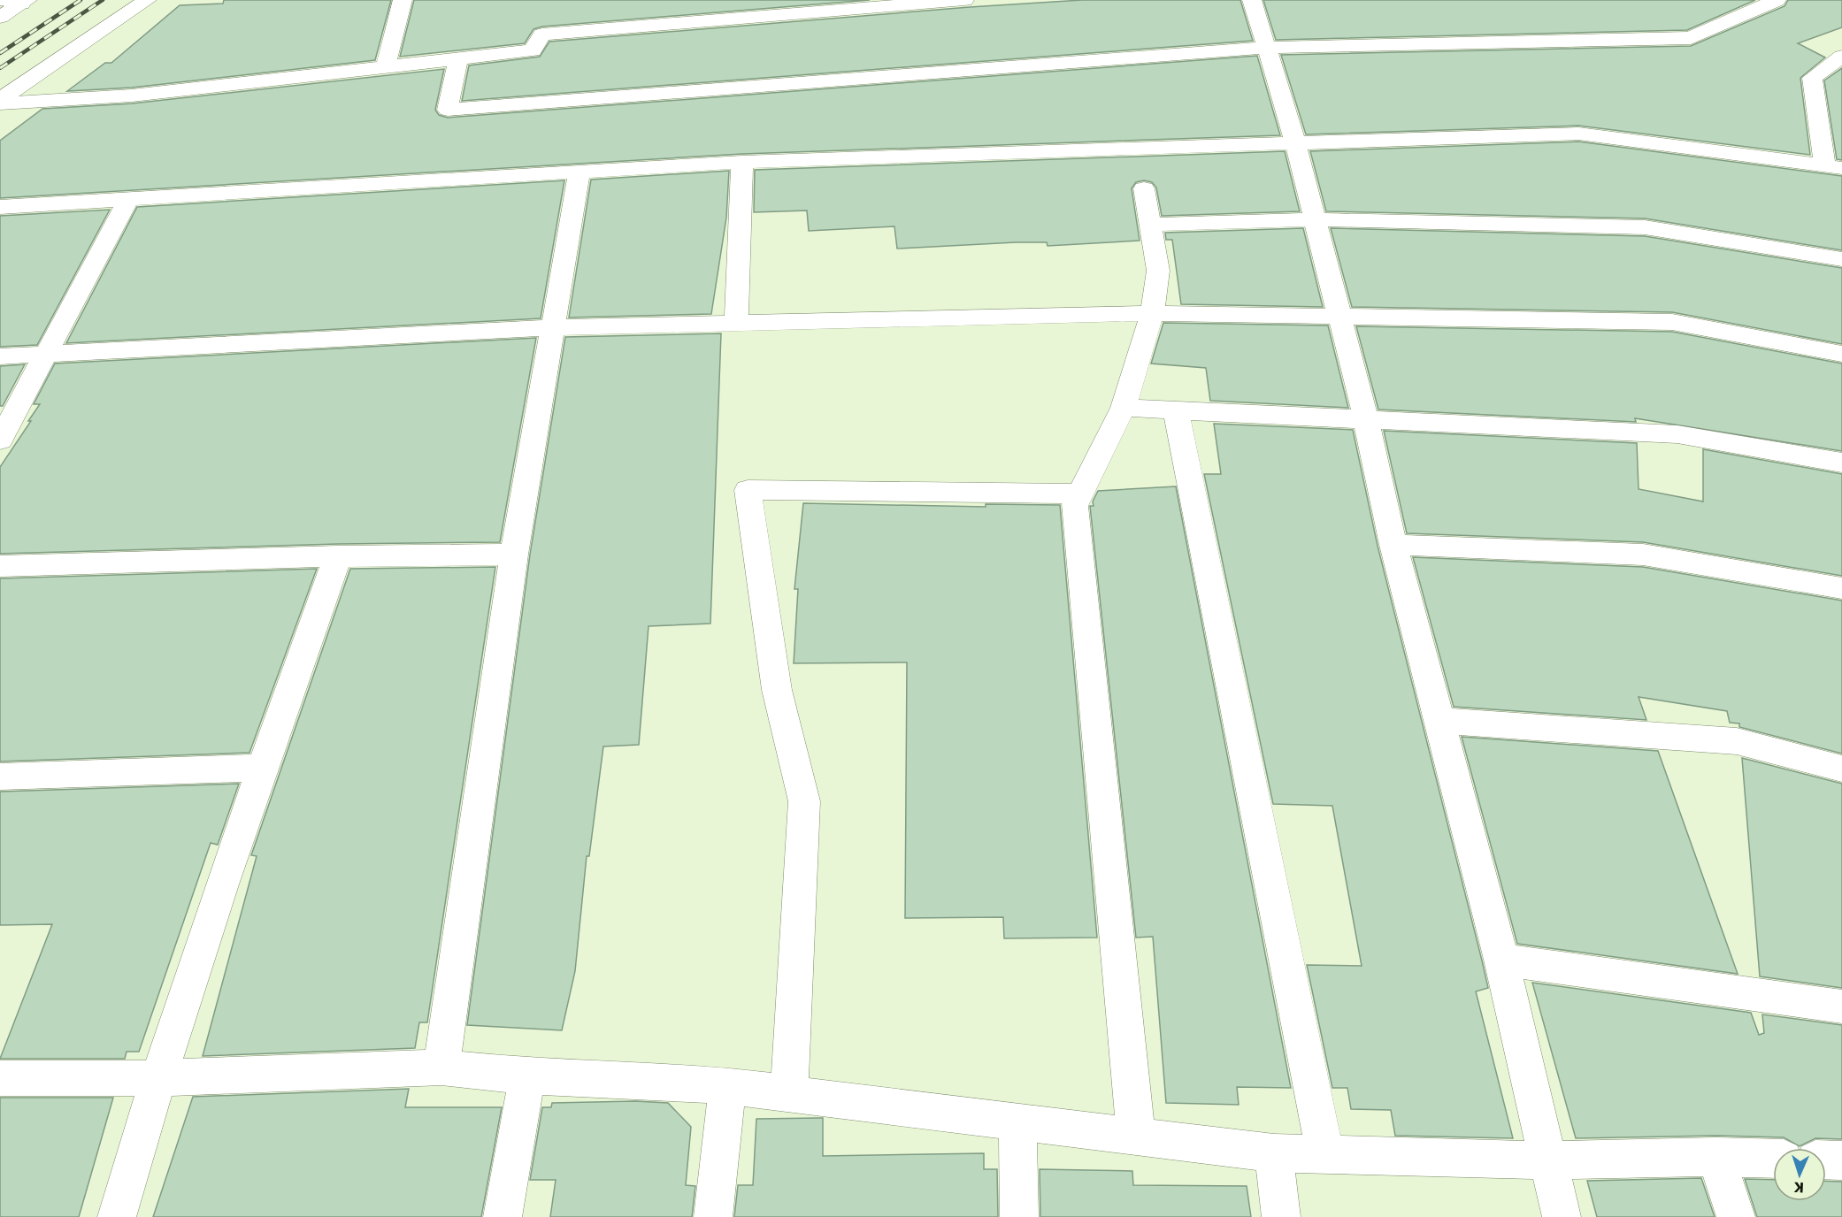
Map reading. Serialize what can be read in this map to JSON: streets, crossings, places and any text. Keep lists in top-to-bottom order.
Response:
{
  "north": "bottom"
}
